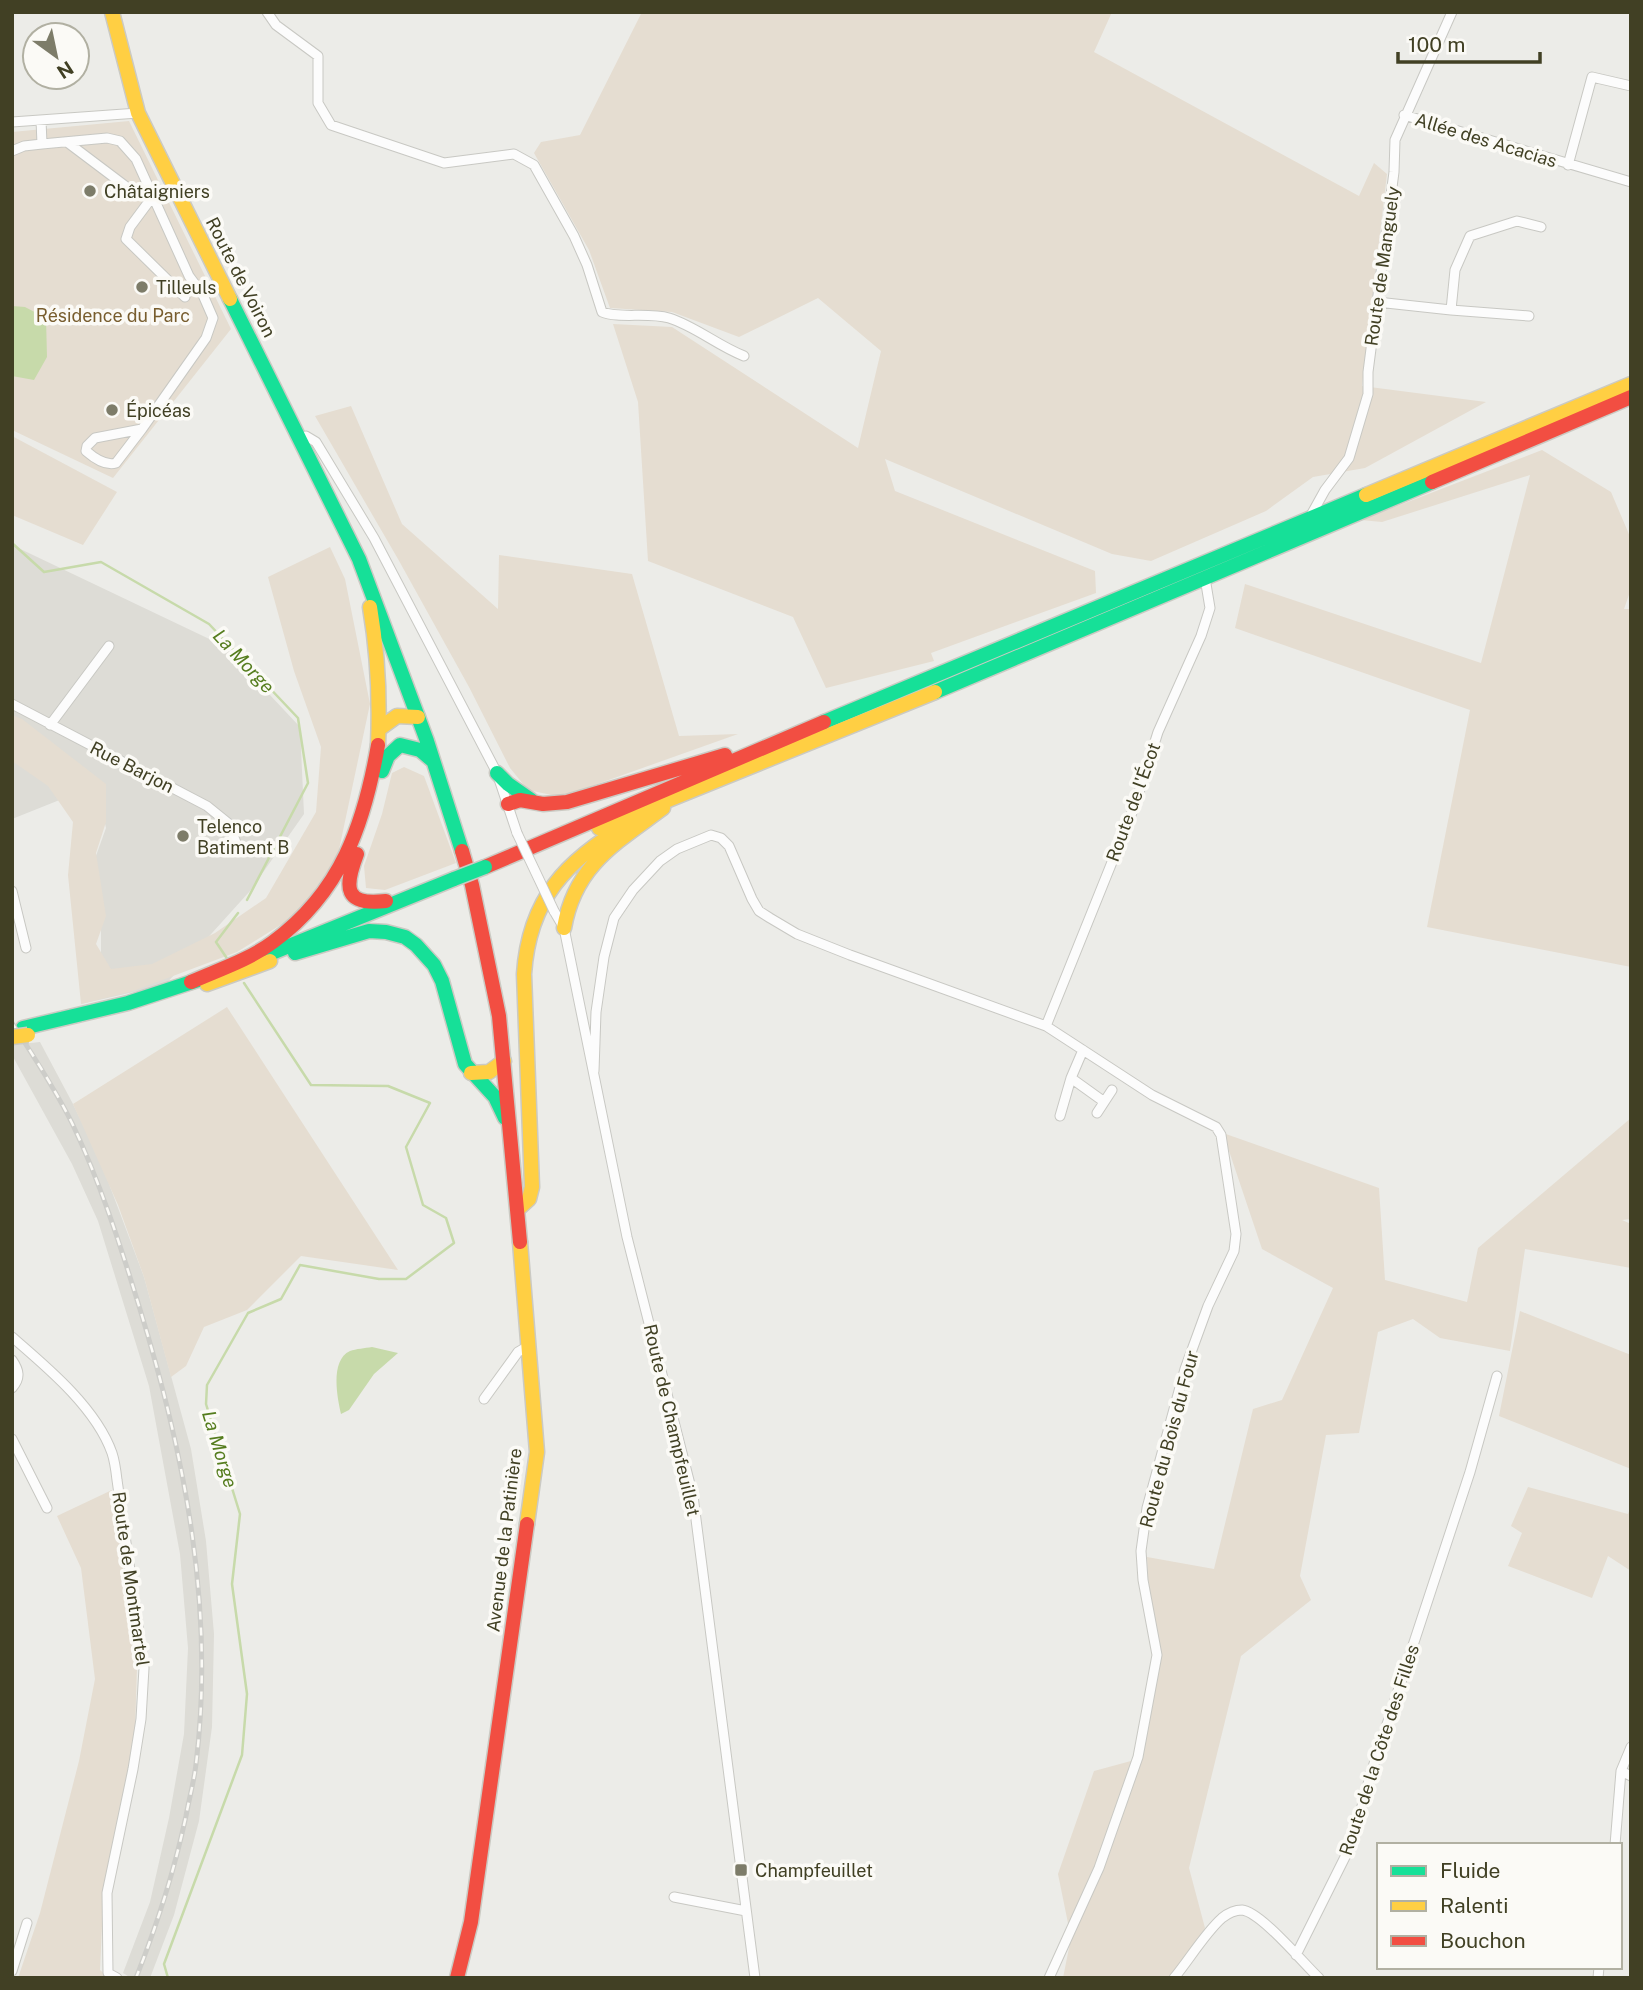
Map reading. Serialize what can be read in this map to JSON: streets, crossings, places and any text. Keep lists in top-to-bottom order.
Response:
{
  "streets": {
    "main road": ["Route de Voiron", "Avenue de la Patinière"],
    "street": [
      "Allée des Acacias",
      "Route de Manguely",
      "Rue Barjon",
      "Route de l'Écot",
      "Route de Champfeuillet",
      "Route du Bois du Four",
      "Route de Montmartel",
      "Route de la Côte des Filles"
    ]
  },
  "crossings": [
    ["Allée des Acacias", "Route de Manguely"],
    ["Route de Voiron", "Route de Champfeuillet"],
    ["Route de Voiron", "Avenue de la Patinière"],
    ["Route de l'Écot", "Route du Bois du Four"],
    ["Route de Champfeuillet", "Route du Bois du Four"]
  ],
  "water": ["La Morge"],
  "parks": ["Résidence du Parc"],
  "places": {
    "other": [
      "Châtaigniers",
      "Tilleuls",
      "Épicéas",
      "Telenco Batiment B"
    ],
    "transit": ["Champfeuillet"]
  },
  "legend": ["Fluide", "Ralenti", "Bouchon"],
  "scale_bar": "100 m",
  "north": "bottom right"
}
